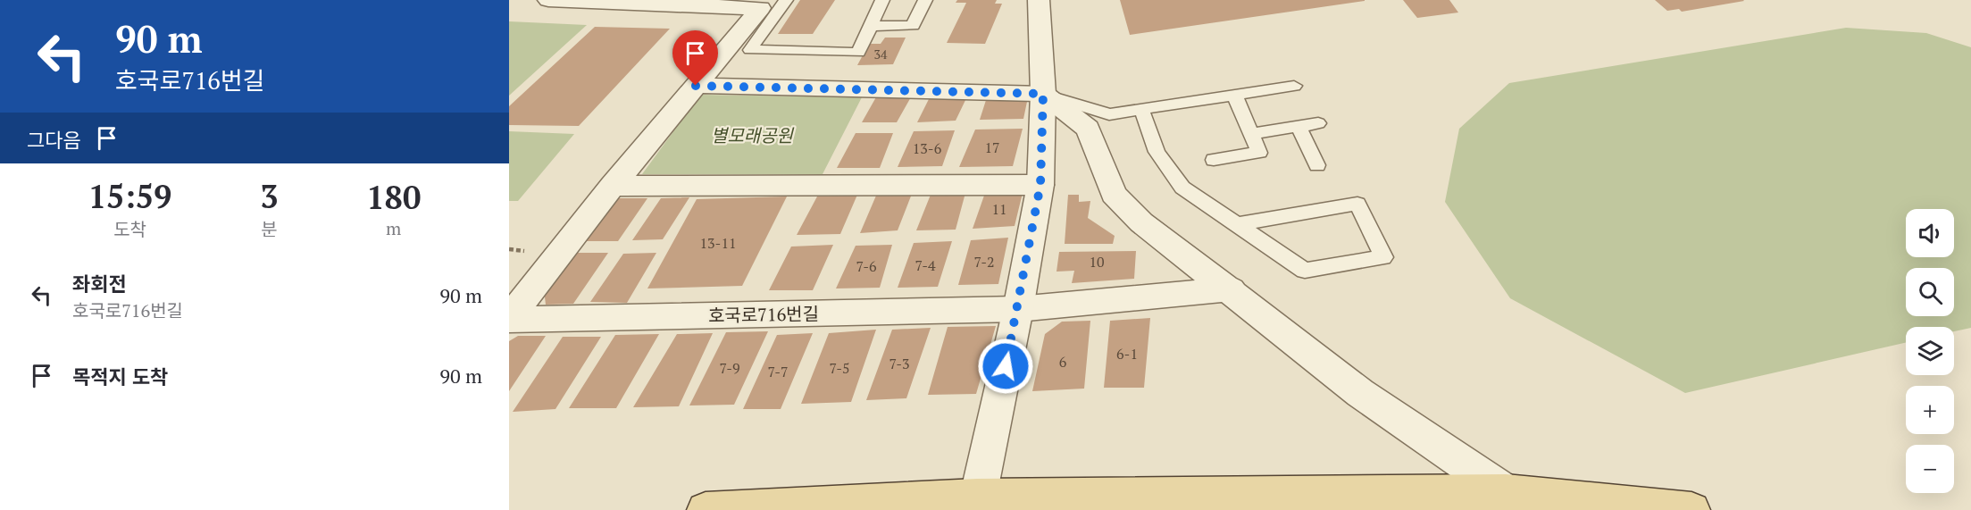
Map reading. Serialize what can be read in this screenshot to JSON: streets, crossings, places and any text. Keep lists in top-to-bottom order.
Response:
{
  "streets": {
    "street": ["호국로716번길"]
  },
  "parks": ["별모래공원"],
  "house_numbers": [
    "34",
    "17",
    "13-6",
    "11",
    "13-11",
    "7-2",
    "10",
    "7-4",
    "7-6",
    "6-1",
    "6",
    "7-3",
    "7-9",
    "7-5",
    "7-7"
  ],
  "page": {
    "turn": ["90 m", "호국로716번길"],
    "then": "그다음",
    "eta": [
      "15:59",
      "도착",
      "3",
      "분",
      "180",
      "m"
    ],
    "map_buttons": ["+", "−"],
    "list": [
      {
        "name": "좌회전",
        "note": "호국로716번길",
        "value": "90 m"
      },
      {
        "name": "목적지 도착",
        "value": "90 m"
      }
    ]
  }
}
